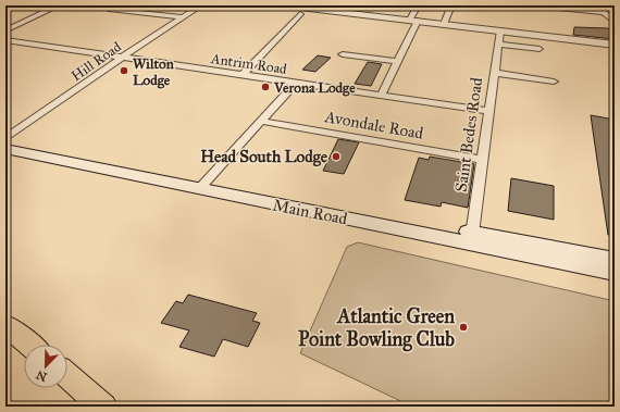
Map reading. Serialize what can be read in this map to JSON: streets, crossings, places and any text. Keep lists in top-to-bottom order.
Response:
{
  "streets": {
    "main road": ["Main Road"],
    "street": [
      "Hill Road",
      "Antrim Road",
      "Avondale Road",
      "Saint Bedes Road"
    ]
  },
  "crossings": [
    ["Hill Road", "Antrim Road"],
    ["Hill Road", "Main Road"],
    ["Antrim Road", "Saint Bedes Road"],
    ["Avondale Road", "Saint Bedes Road"],
    ["Saint Bedes Road", "Main Road"]
  ],
  "places": [
    "Wilton Lodge",
    "Verona Lodge",
    "Head South Lodge",
    "Atlantic Green Point Bowling Club"
  ],
  "north": "bottom left"
}
